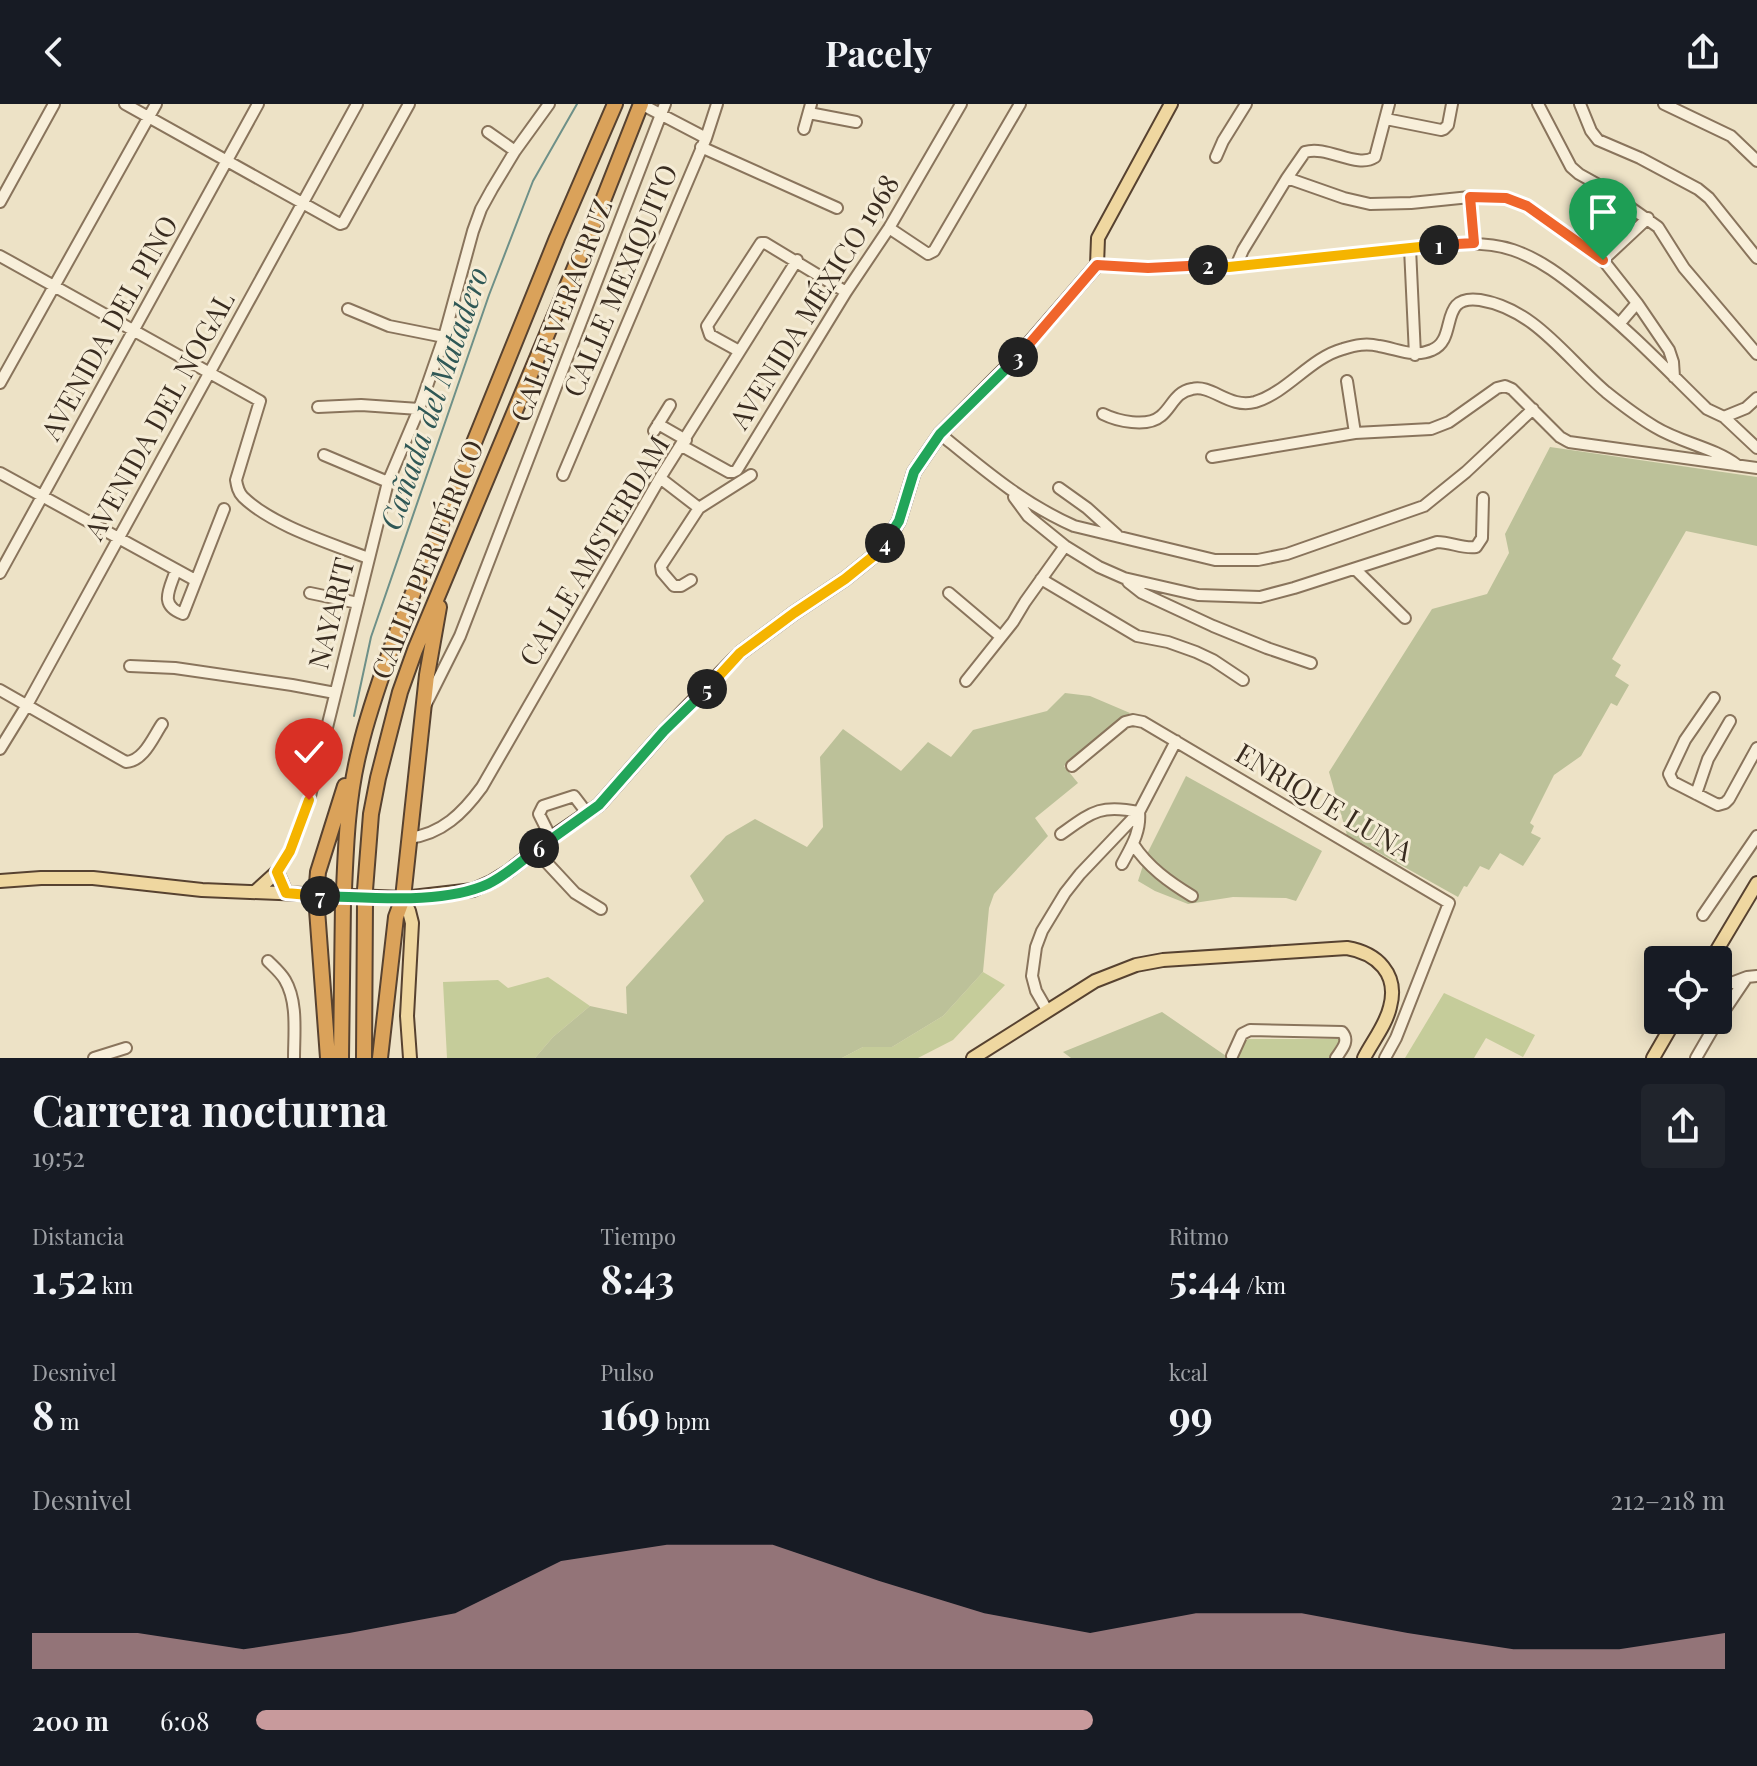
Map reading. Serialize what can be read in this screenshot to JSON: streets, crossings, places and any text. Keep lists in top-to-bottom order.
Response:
{
  "streets": {
    "highway": ["CALLE PERIFÉRICO"],
    "street": [
      "CALLE MEXIQUITO",
      "AVENIDA MÉXICO 1968",
      "CALLE VERACRUZ",
      "AVENIDA DEL PINO",
      "AVENIDA DEL NOGAL",
      "CALLE AMSTERDAM",
      "NAYARIT",
      "ENRIQUE LUNA"
    ]
  },
  "crossings": [
    ["AVENIDA MÉXICO 1968", "CALLE AMSTERDAM"]
  ],
  "water": ["Cañada del Matadero"],
  "page": {
    "header": "Pacely",
    "pins": [
      "1",
      "2",
      "3",
      "4",
      "5",
      "6",
      "7"
    ],
    "heading": ["Carrera nocturna", "19:52"],
    "stats": [
      ["Distancia", "1.52 km"],
      ["Tiempo", "8:43"],
      ["Ritmo", "5:44 /km"],
      ["Desnivel", "8 m"],
      ["Pulso", "169 bpm"],
      ["kcal", "99"]
    ],
    "chart": ["Desnivel", "212–218 m"],
    "list": [
      {
        "name": "200 m",
        "note": "6:08"
      }
    ]
  }
}
